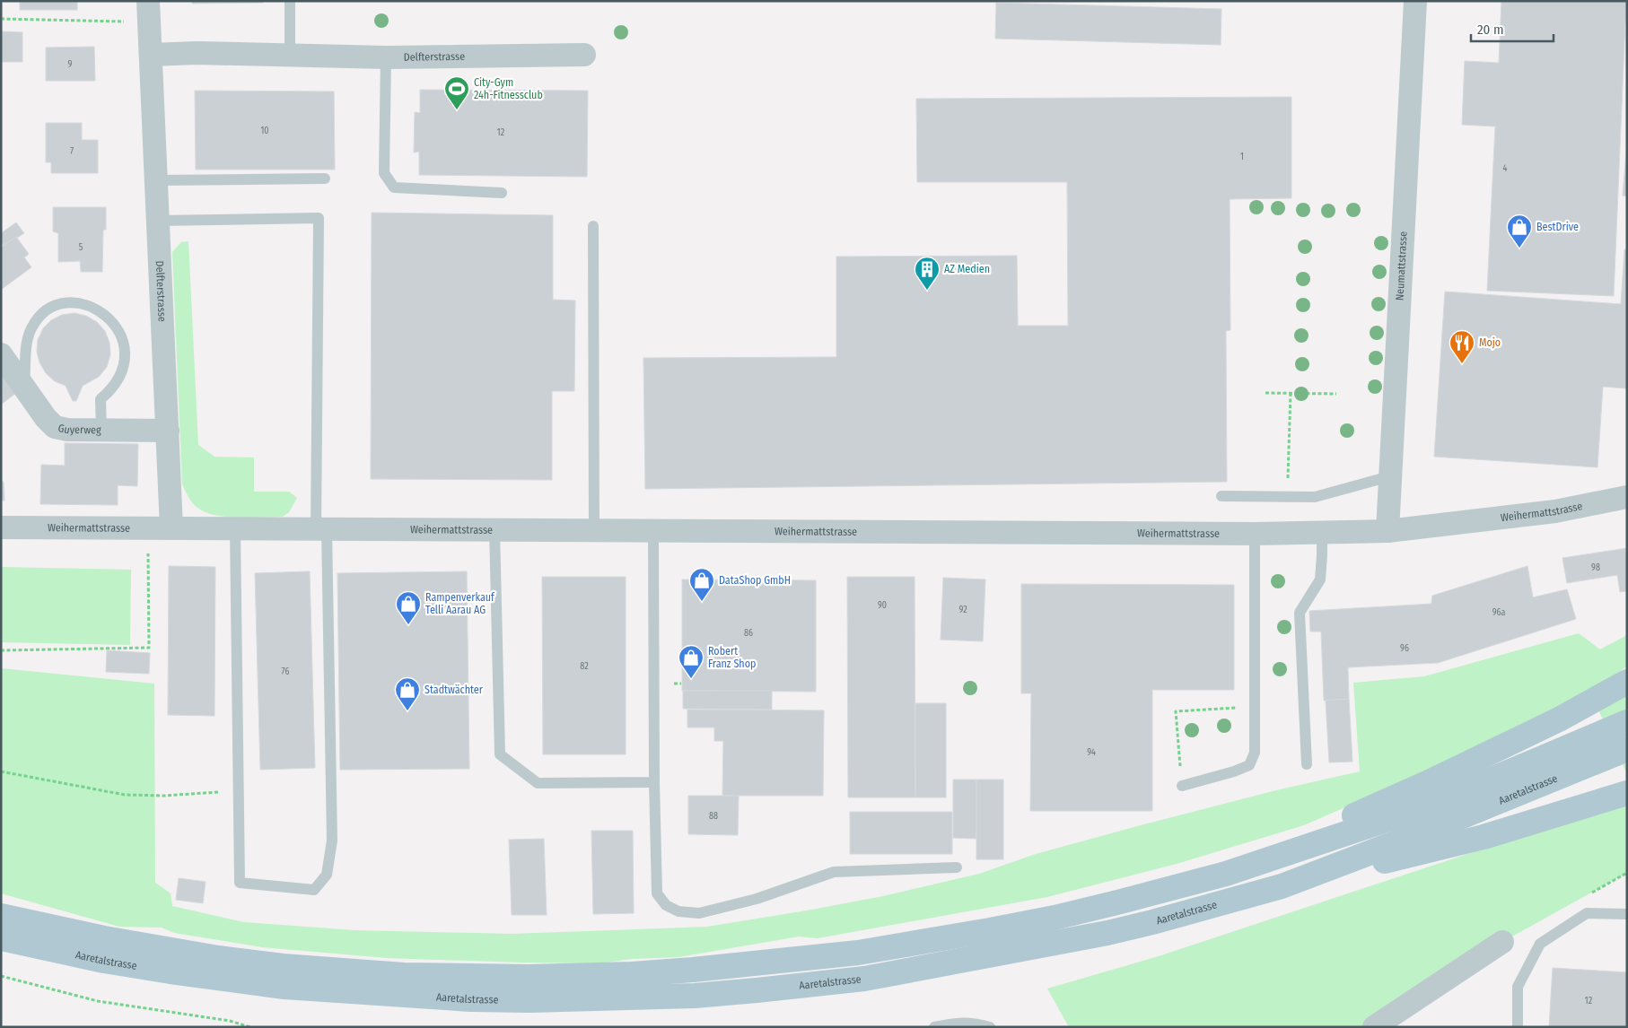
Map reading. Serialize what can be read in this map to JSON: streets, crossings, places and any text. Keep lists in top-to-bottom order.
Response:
{
  "streets": {
    "main road": ["Aaretalstrasse"],
    "street": [
      "Delfterstrasse",
      "Neumattstrasse",
      "Guyerweg",
      "Weihermattstrasse"
    ]
  },
  "crossings": [
    ["Delfterstrasse", "Guyerweg"],
    ["Delfterstrasse", "Weihermattstrasse"],
    ["Neumattstrasse", "Weihermattstrasse"]
  ],
  "places": {
    "sports": ["City-Gym 24h-Fitnessclub"],
    "shop": [
      "BestDrive",
      "DataShop GmbH",
      "Rampenverkauf Telli Aarau AG",
      "Robert Franz Shop",
      "Stadtwächter"
    ],
    "building": ["AZ Medien"],
    "restaurant": ["Mojo"]
  },
  "house_numbers": [
    "9",
    "10",
    "12",
    "7",
    "1",
    "4",
    "5",
    "98",
    "90",
    "92",
    "96a",
    "86",
    "96",
    "82",
    "76",
    "94",
    "88",
    "12"
  ],
  "scale_bar": "20 m"
}
